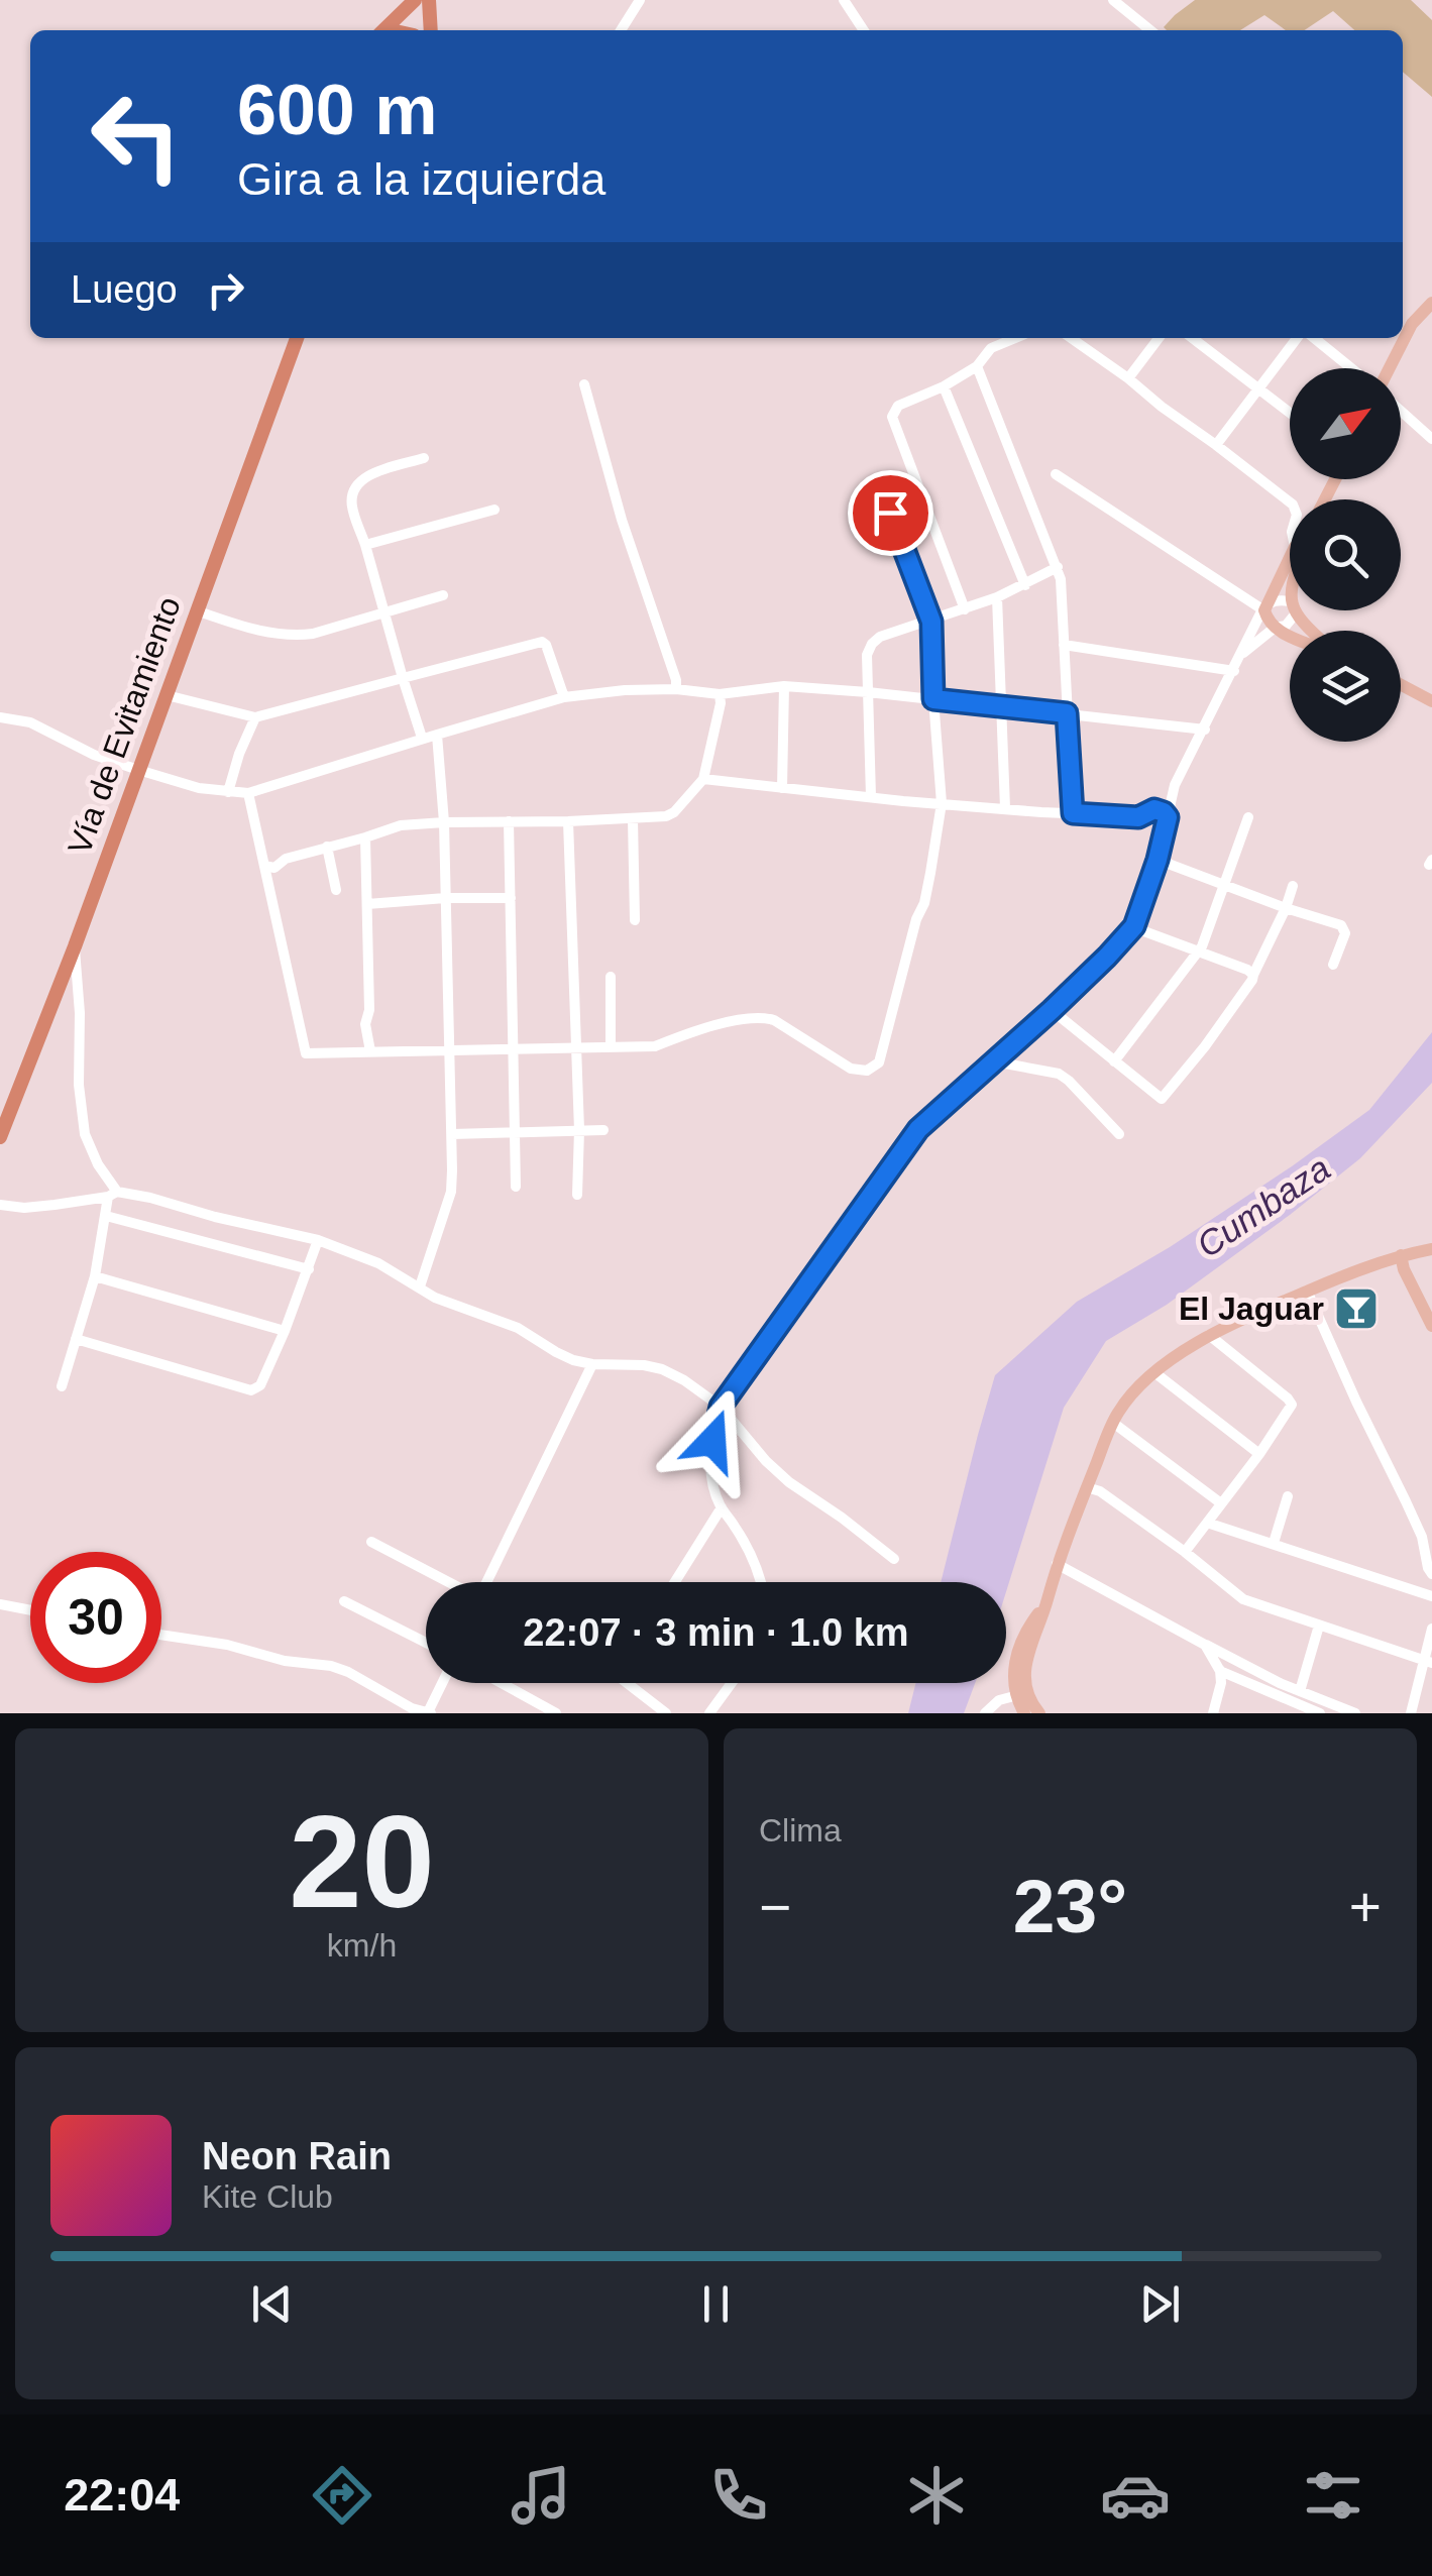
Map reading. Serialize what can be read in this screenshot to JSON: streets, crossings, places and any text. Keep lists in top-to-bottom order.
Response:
{
  "streets": {
    "highway": ["Vía de Evitamiento"]
  },
  "water": ["Cumbaza"],
  "places": {
    "bar": ["El Jaguar"]
  },
  "north": "top right",
  "page": {
    "turn": ["600 m", "Gira a la izquierda"],
    "then": "Luego",
    "limit": "30",
    "trip": "22:07 · 3 min · 1.0 km",
    "tile": [
      ["20", "km/h"],
      "Clima"
    ],
    "heat": ["−", "23°", "+"],
    "song": ["Neon Rain", "Kite Club"],
    "tabs": "22:04"
  }
}
